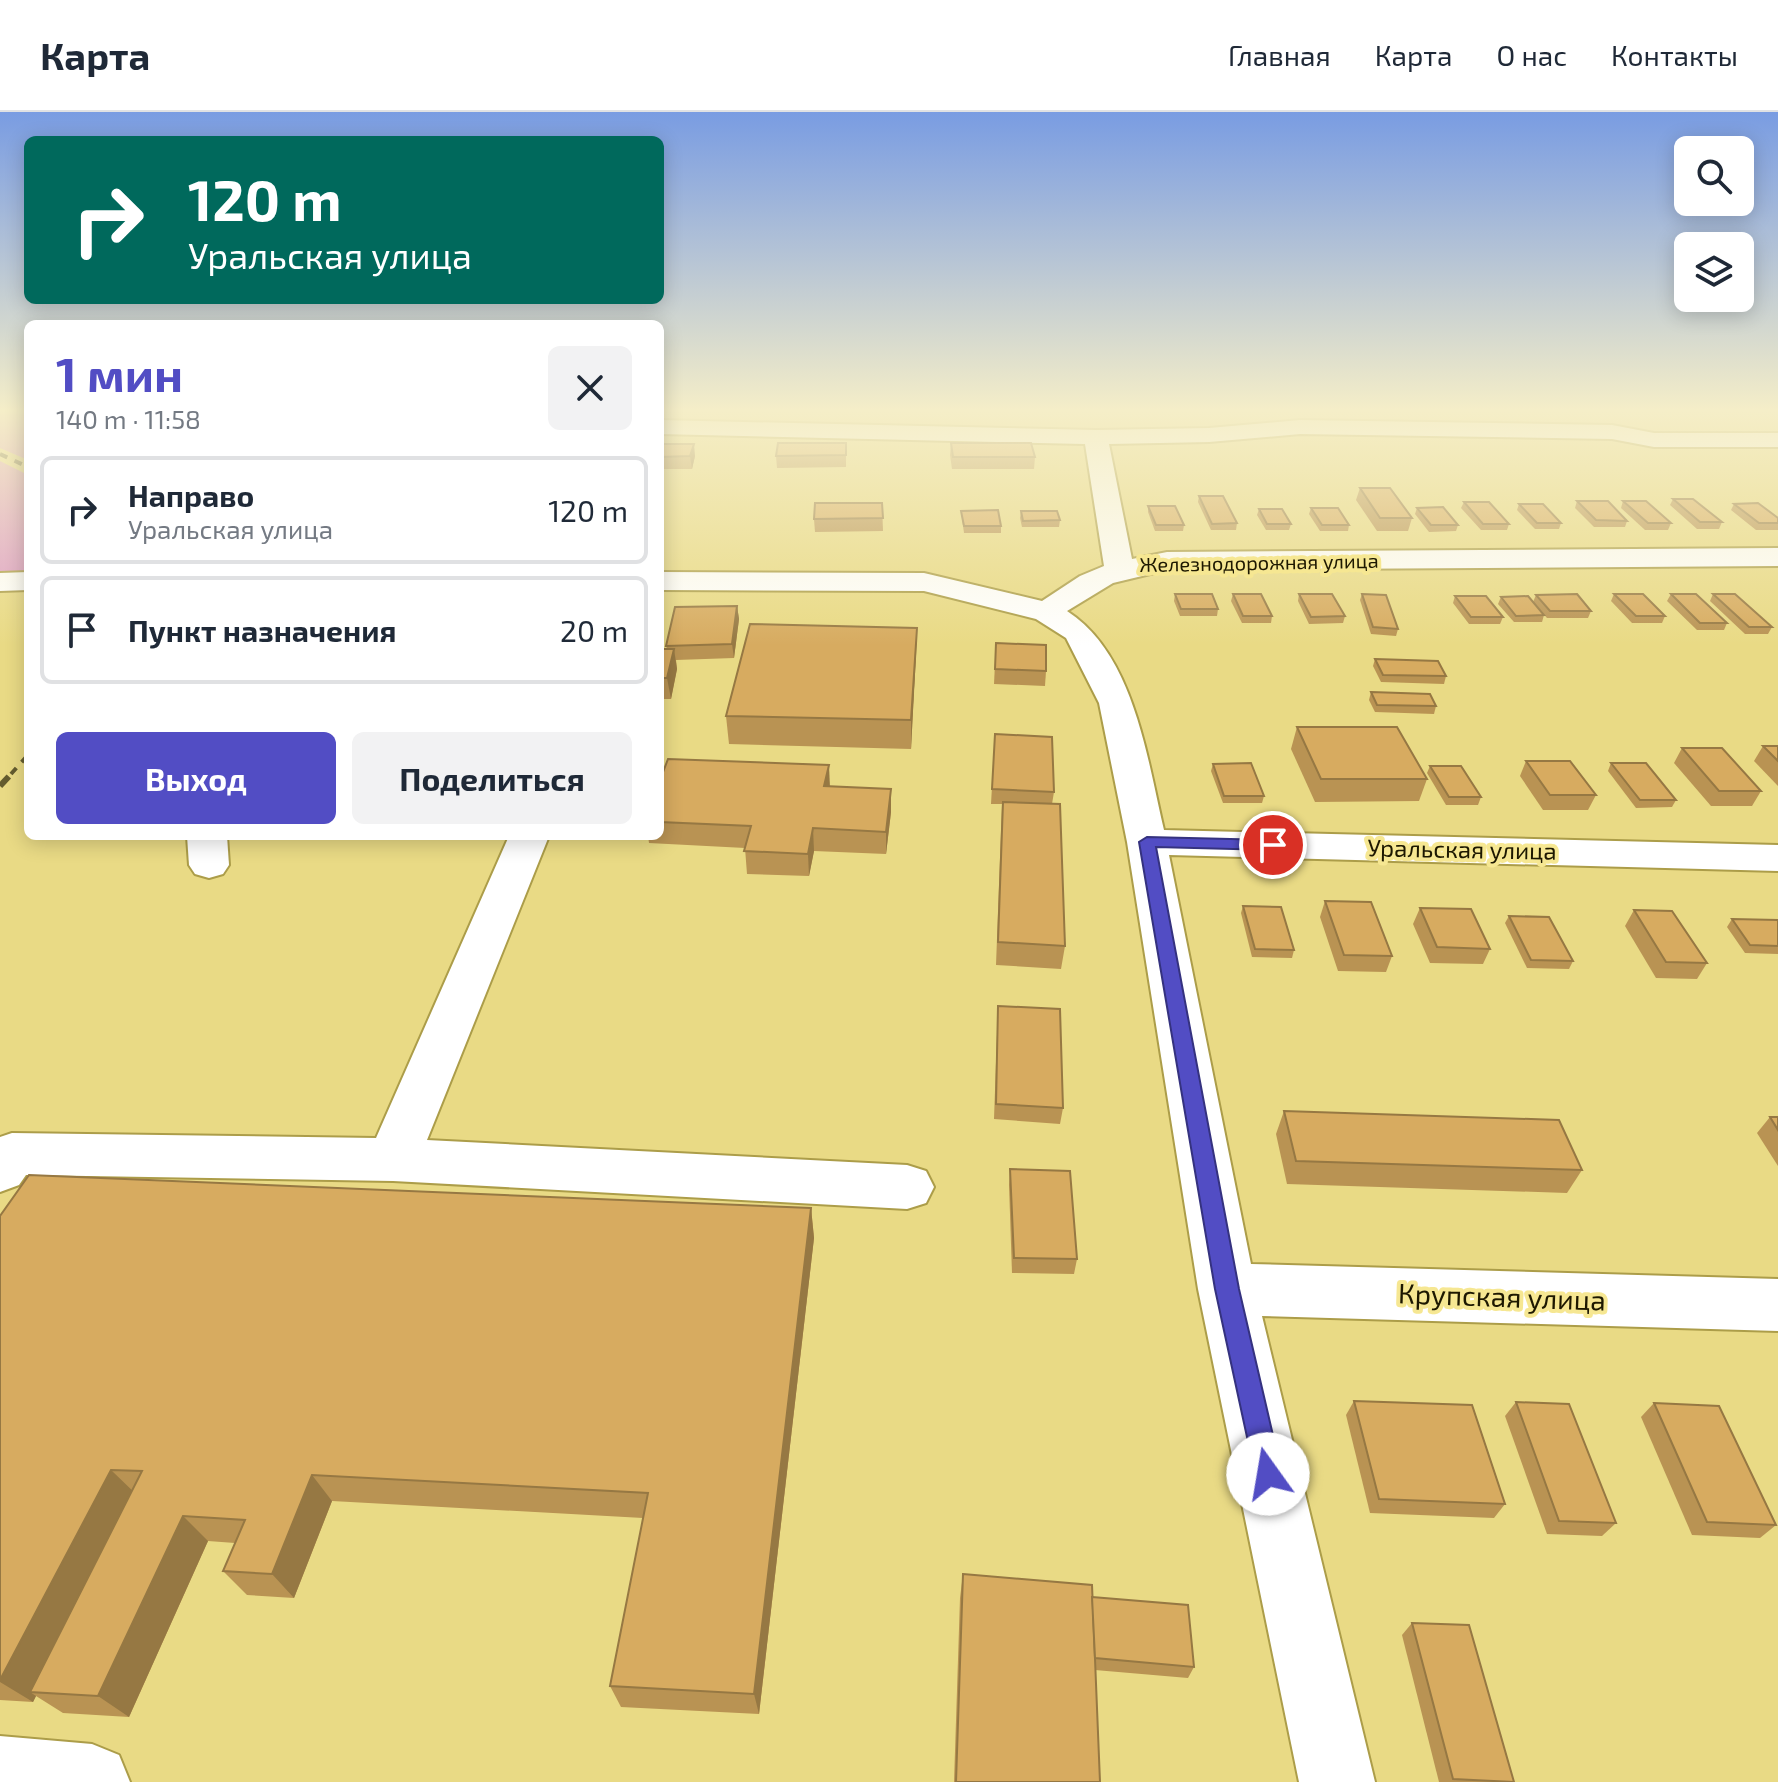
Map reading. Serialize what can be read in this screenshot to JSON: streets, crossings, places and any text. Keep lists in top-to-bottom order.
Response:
{
  "streets": {
    "street": ["Железнодорожная улица", "Уральская улица", "Крупская улица"]
  },
  "page": {
    "header": "Карта",
    "nav": [
      "Главная",
      "Карта",
      "О нас",
      "Контакты"
    ],
    "turn": ["120 m", "Уральская улица"],
    "heading": ["1 мин", "140 m · 11:58"],
    "list": [
      {
        "name": "Направо",
        "note": "Уральская улица",
        "value": "120 m"
      },
      {
        "name": "Пункт назначения",
        "value": "20 m"
      }
    ],
    "buttons": ["Выход", "Поделиться"]
  }
}
